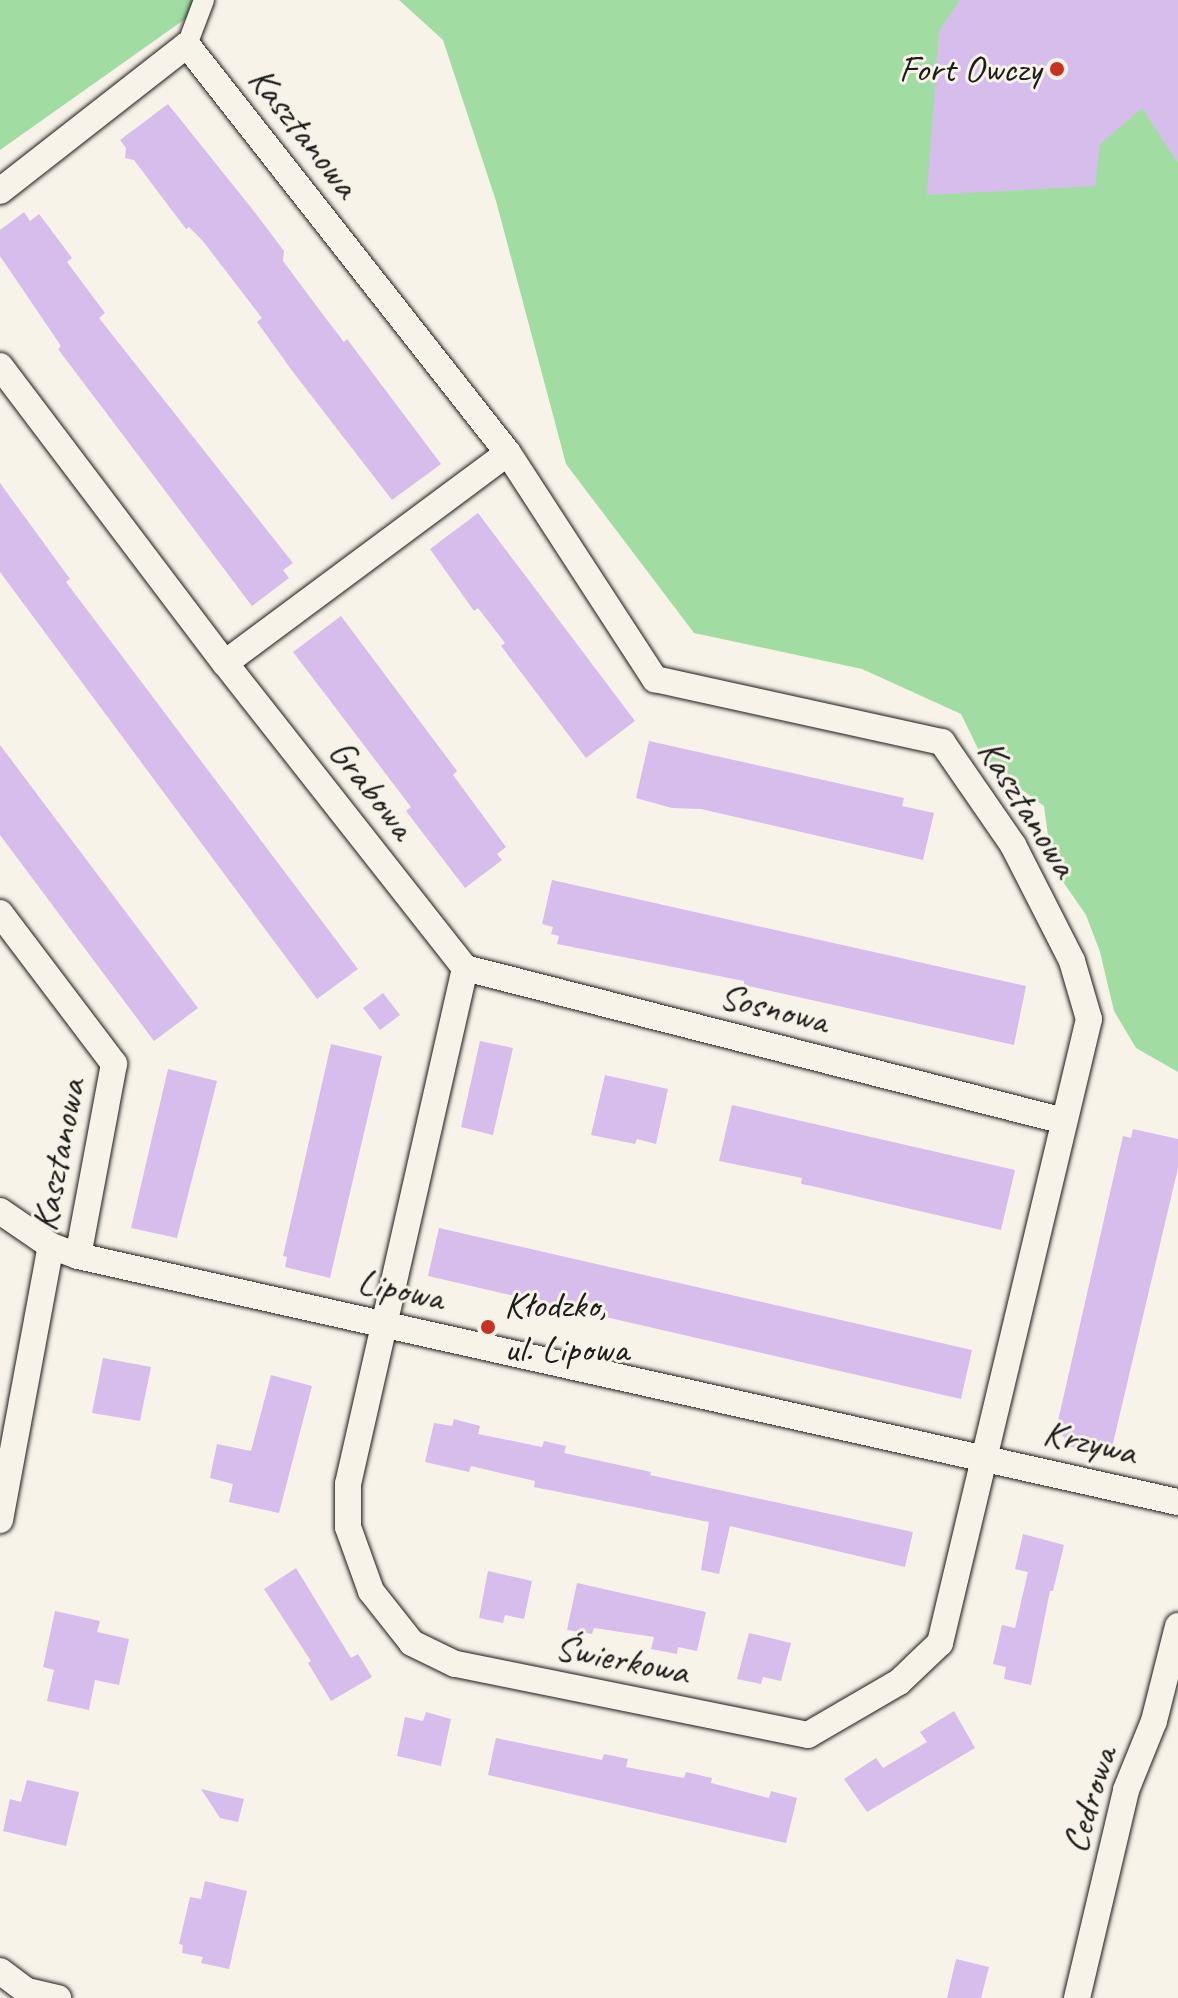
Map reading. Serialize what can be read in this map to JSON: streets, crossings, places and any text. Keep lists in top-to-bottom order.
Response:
{
  "streets": {
    "street": [
      "Kasztanowa",
      "Grabowa",
      "Sosnowa",
      "Lipowa",
      "Krzywa",
      "Świerkowa",
      "Cedrowa"
    ]
  },
  "crossings": [
    ["Kasztanowa", "Sosnowa"],
    ["Kasztanowa", "Lipowa"],
    ["Kasztanowa", "Krzywa"],
    ["Kasztanowa", "Świerkowa"],
    ["Grabowa", "Sosnowa"],
    ["Lipowa", "Krzywa"],
    ["Lipowa", "Świerkowa"],
    ["Krzywa", "Świerkowa"]
  ],
  "places": ["Fort Owczy", "Kłodzko, ul. Lipowa"]
}
